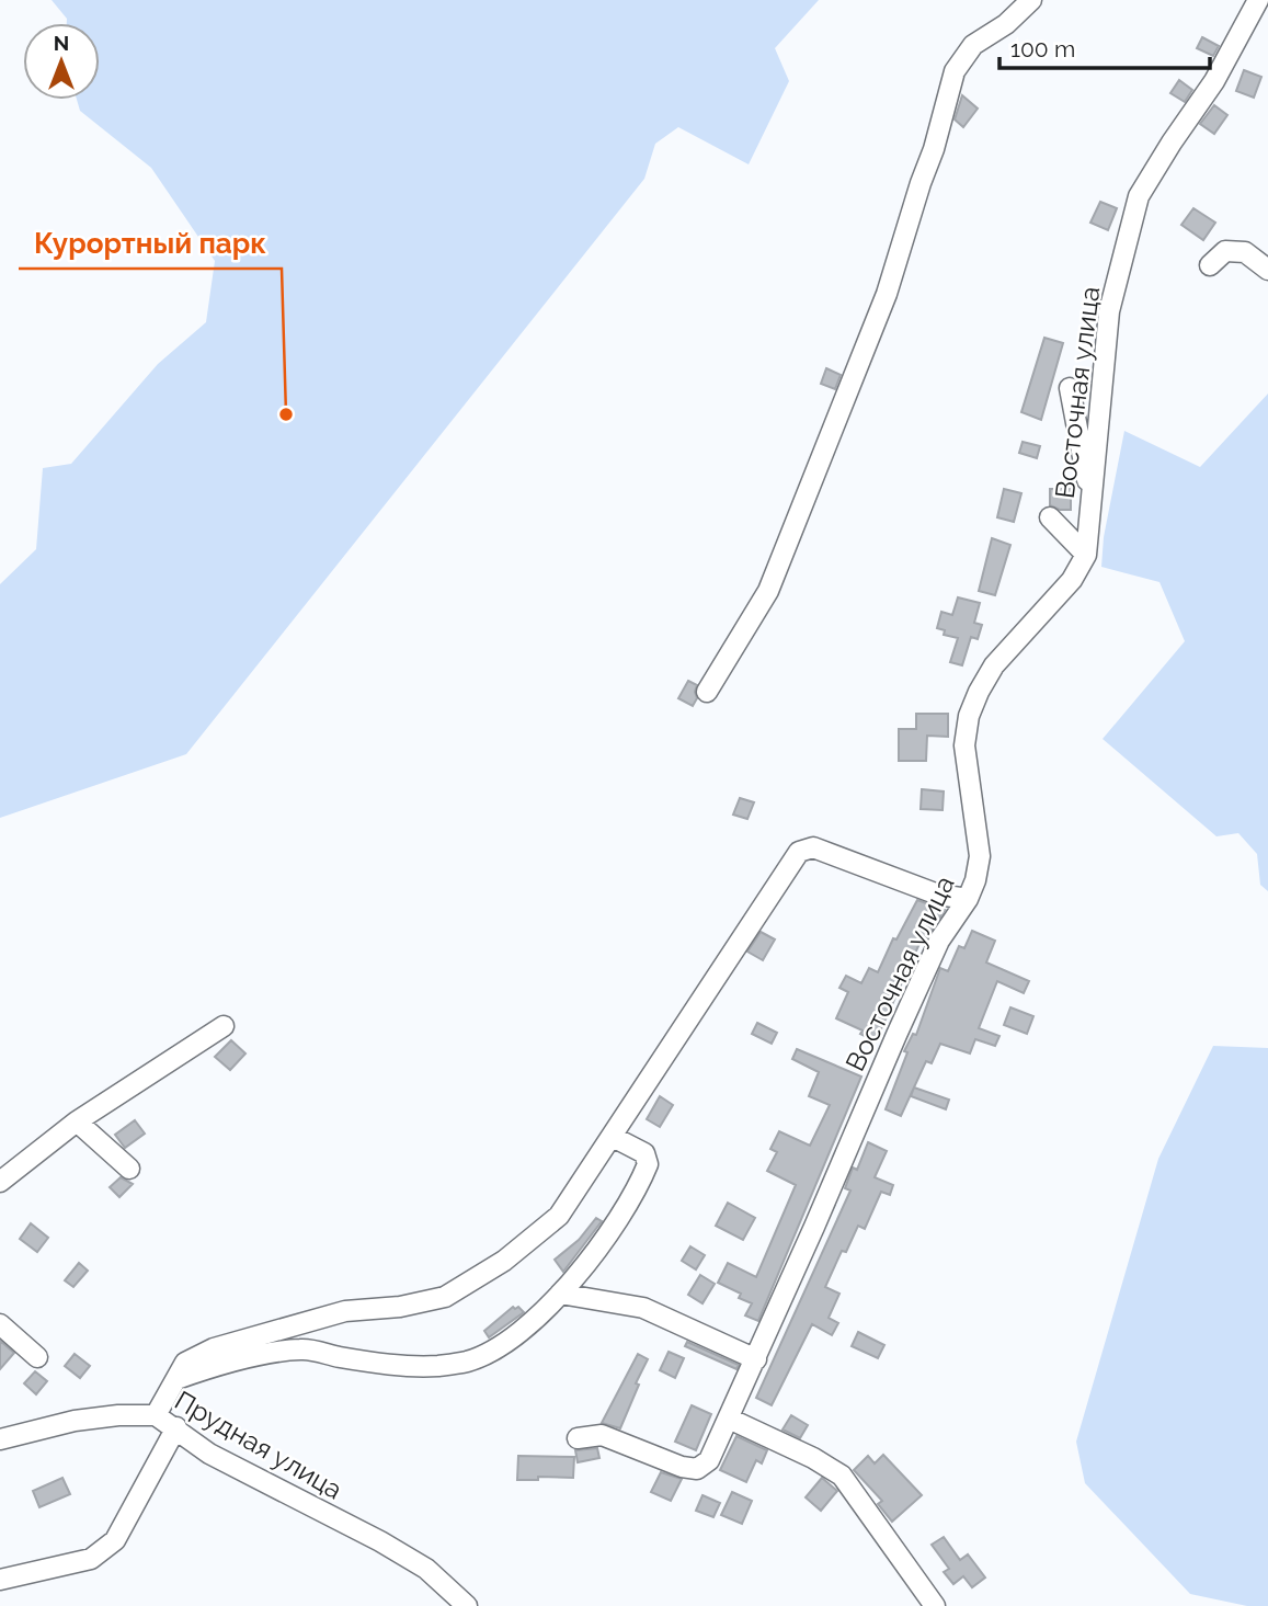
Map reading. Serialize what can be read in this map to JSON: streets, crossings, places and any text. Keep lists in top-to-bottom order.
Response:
{
  "streets": {
    "street": ["Восточная улица", "Прудная улица"]
  },
  "places": ["Курортный парк"],
  "scale_bar": "100 m",
  "north": "top"
}
